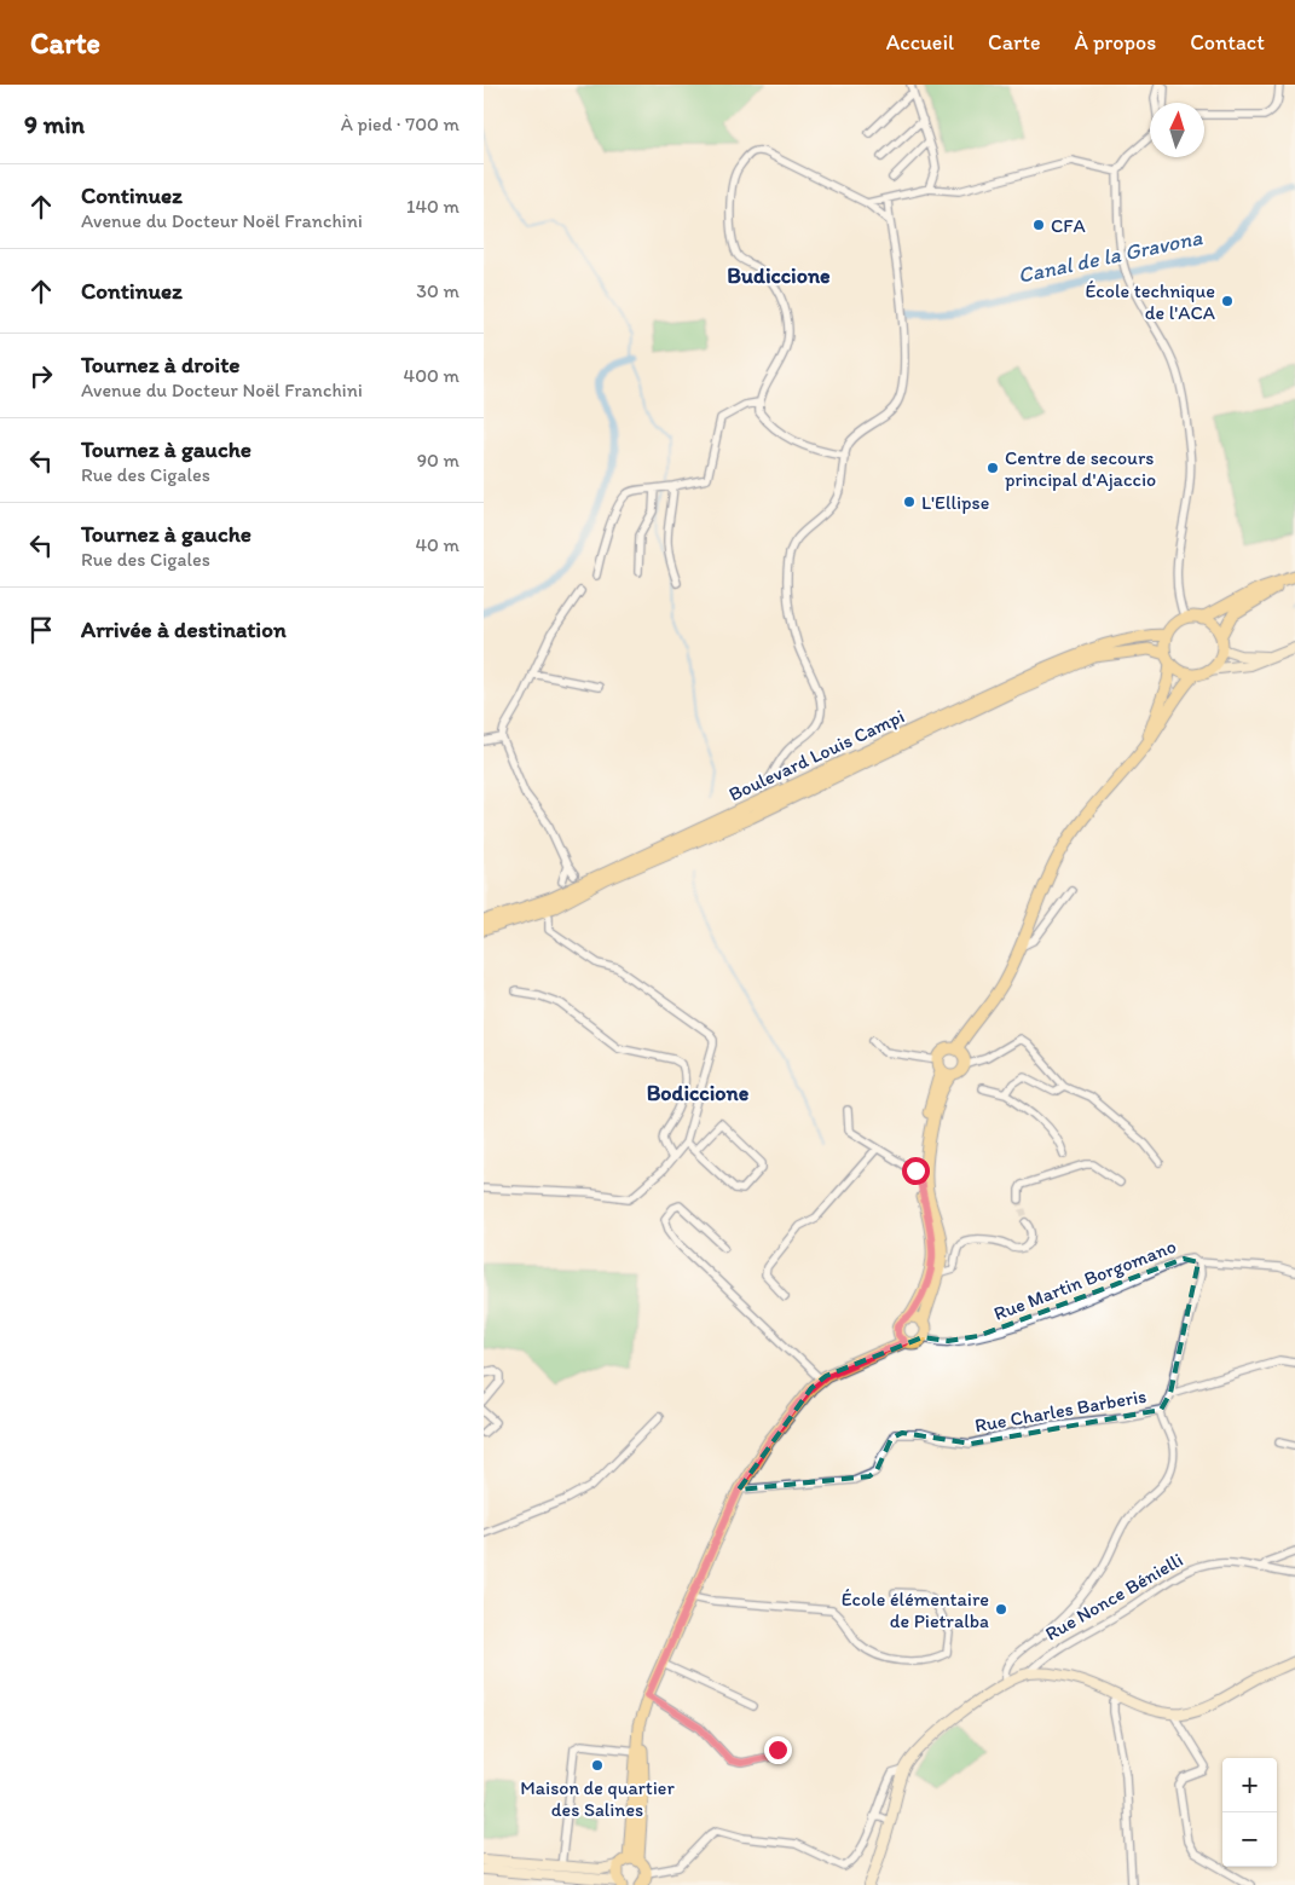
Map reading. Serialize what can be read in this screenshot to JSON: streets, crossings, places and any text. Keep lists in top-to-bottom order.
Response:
{
  "streets": {
    "main road": ["Boulevard Louis Campi"],
    "street": ["Rue Martin Borgomano", "Rue Charles Barberis", "Rue Nonce Bénielli"]
  },
  "crossings": [
    ["Rue Martin Borgomano", "Rue Charles Barberis"]
  ],
  "districts": ["Budiccione", "Bodiccione"],
  "water": ["Canal de la Gravona"],
  "places": [
    "CFA",
    "École technique de l'ACA",
    "Centre de secours principal d'Ajaccio",
    "L'Ellipse",
    "École élémentaire de Pietralba",
    "Maison de quartier des Salines"
  ],
  "north": "top",
  "page": {
    "header": "Carte",
    "nav": [
      "Accueil",
      "Carte",
      "À propos",
      "Contact"
    ],
    "heading": ["9 min", "À pied · 700 m"],
    "list": [
      ["Continuez", "Avenue du Docteur Noël Franchini", "140 m"],
      ["Continuez", "30 m"],
      ["Tournez à droite", "Avenue du Docteur Noël Franchini", "400 m"],
      ["Tournez à gauche", "Rue des Cigales", "90 m"],
      ["Tournez à gauche", "Rue des Cigales", "40 m"],
      "Arrivée à destination"
    ],
    "map_buttons": ["+", "−"]
  }
}
